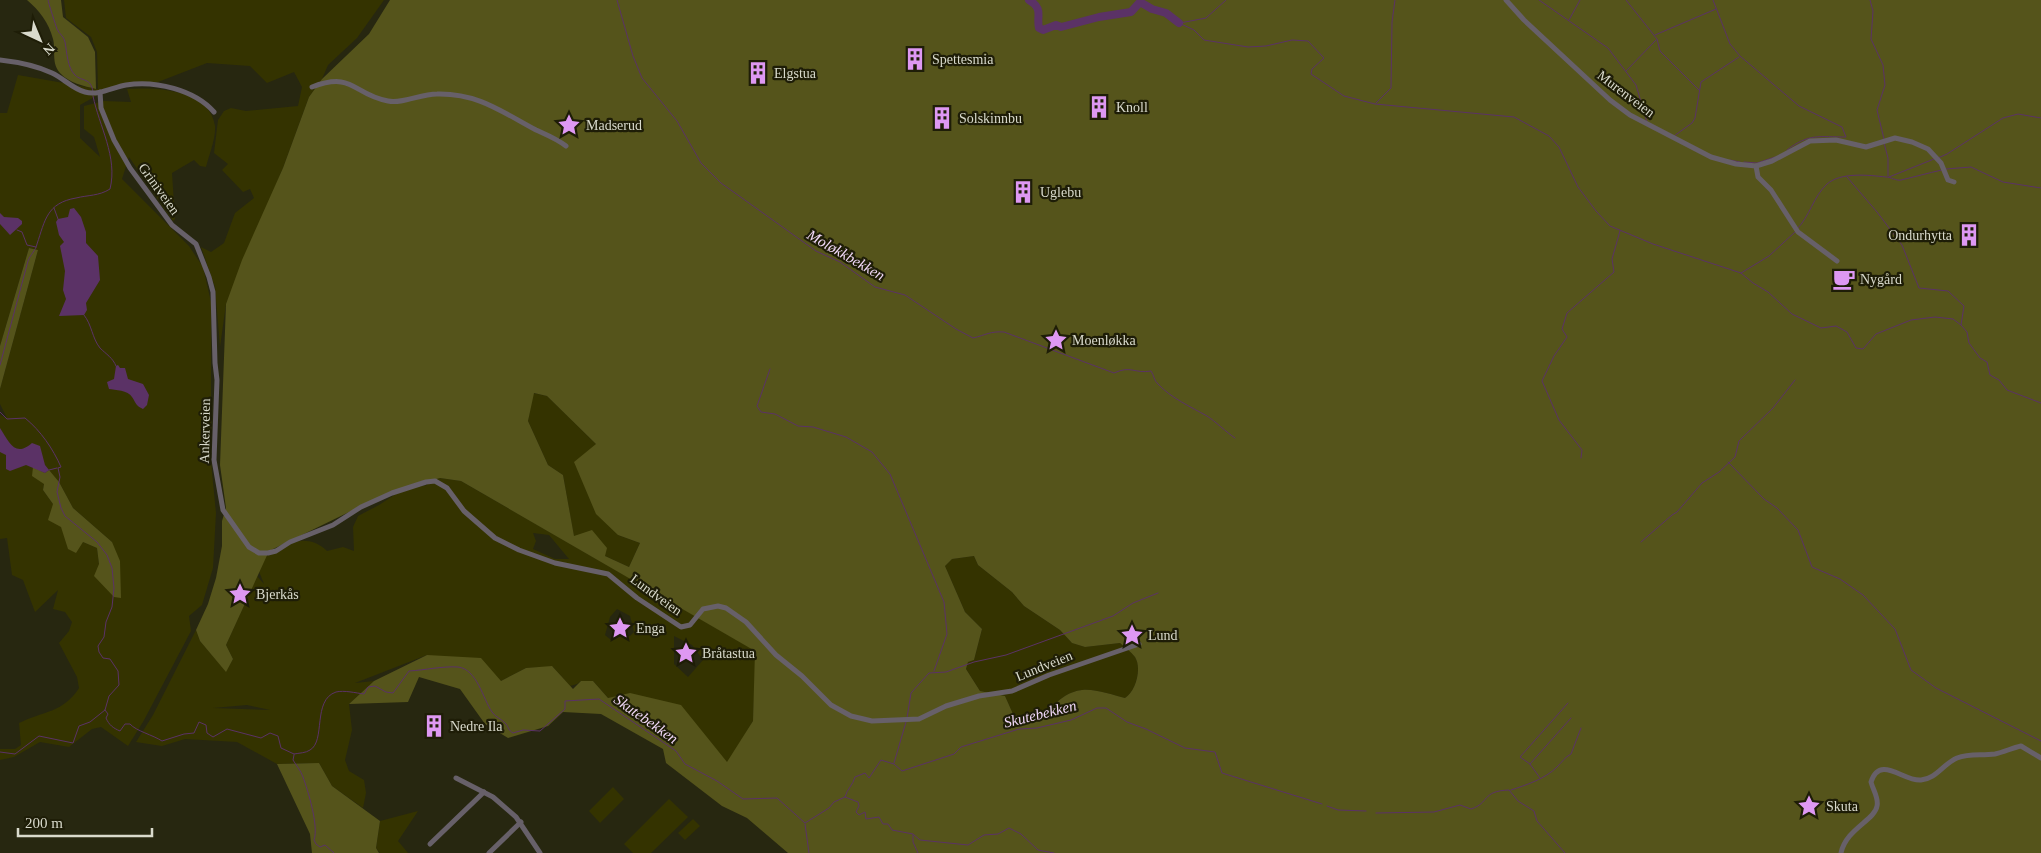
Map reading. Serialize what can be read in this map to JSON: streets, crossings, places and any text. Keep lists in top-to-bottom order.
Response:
{
  "streets": {
    "street": [
      "Murenveien",
      "Griniveien",
      "Ankerveien",
      "Lundveien"
    ]
  },
  "crossings": [
    ["Griniveien", "Ankerveien"],
    ["Ankerveien", "Lundveien"]
  ],
  "water": ["Moløkkbekken", "Skutebekken"],
  "places": {
    "building": [
      "Spettesmia",
      "Elgstua",
      "Knoll",
      "Solskinnbu",
      "Uglebu",
      "Ondurhytta",
      "Nedre Ila"
    ],
    "place": [
      "Madserud",
      "Moenløkka",
      "Bjerkås",
      "Enga",
      "Lund",
      "Bråtastua",
      "Skuta"
    ],
    "cafe": ["Nygård"]
  },
  "scale_bar": "200 m",
  "north": "bottom right"
}
